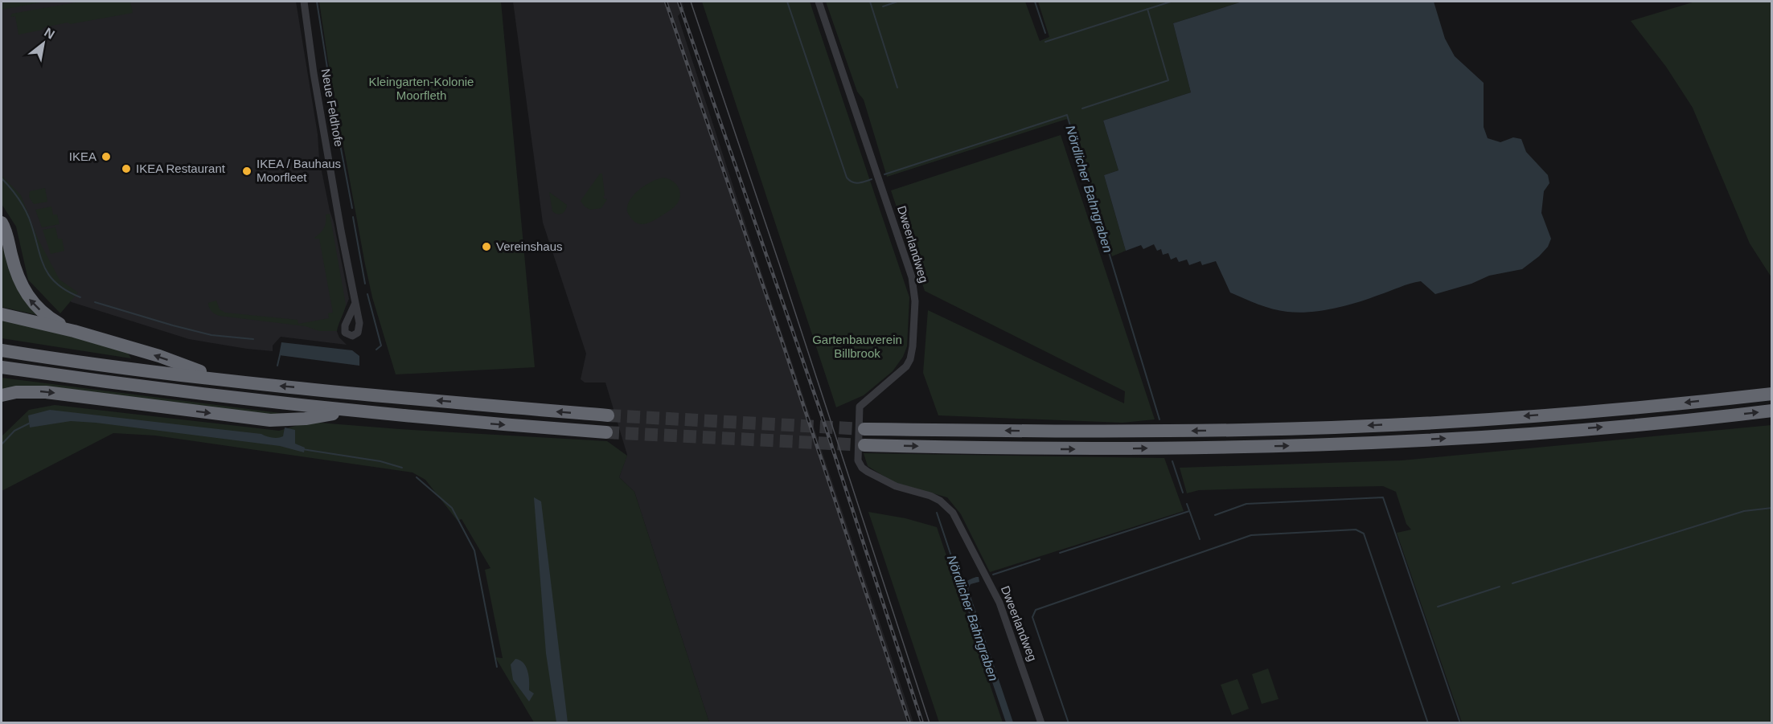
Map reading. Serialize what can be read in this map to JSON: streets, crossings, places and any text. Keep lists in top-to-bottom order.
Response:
{
  "streets": {
    "street": ["Neue Feldhofe", "Dweerlandweg"]
  },
  "water": ["Nördlicher Bahngraben"],
  "parks": ["Kleingarten-Kolonie Moorfleth", "Gartenbauverein Billbrook"],
  "places": [
    "IKEA",
    "IKEA Restaurant",
    "IKEA / Bauhaus Moorfleet",
    "Vereinshaus"
  ],
  "north": "top right"
}
